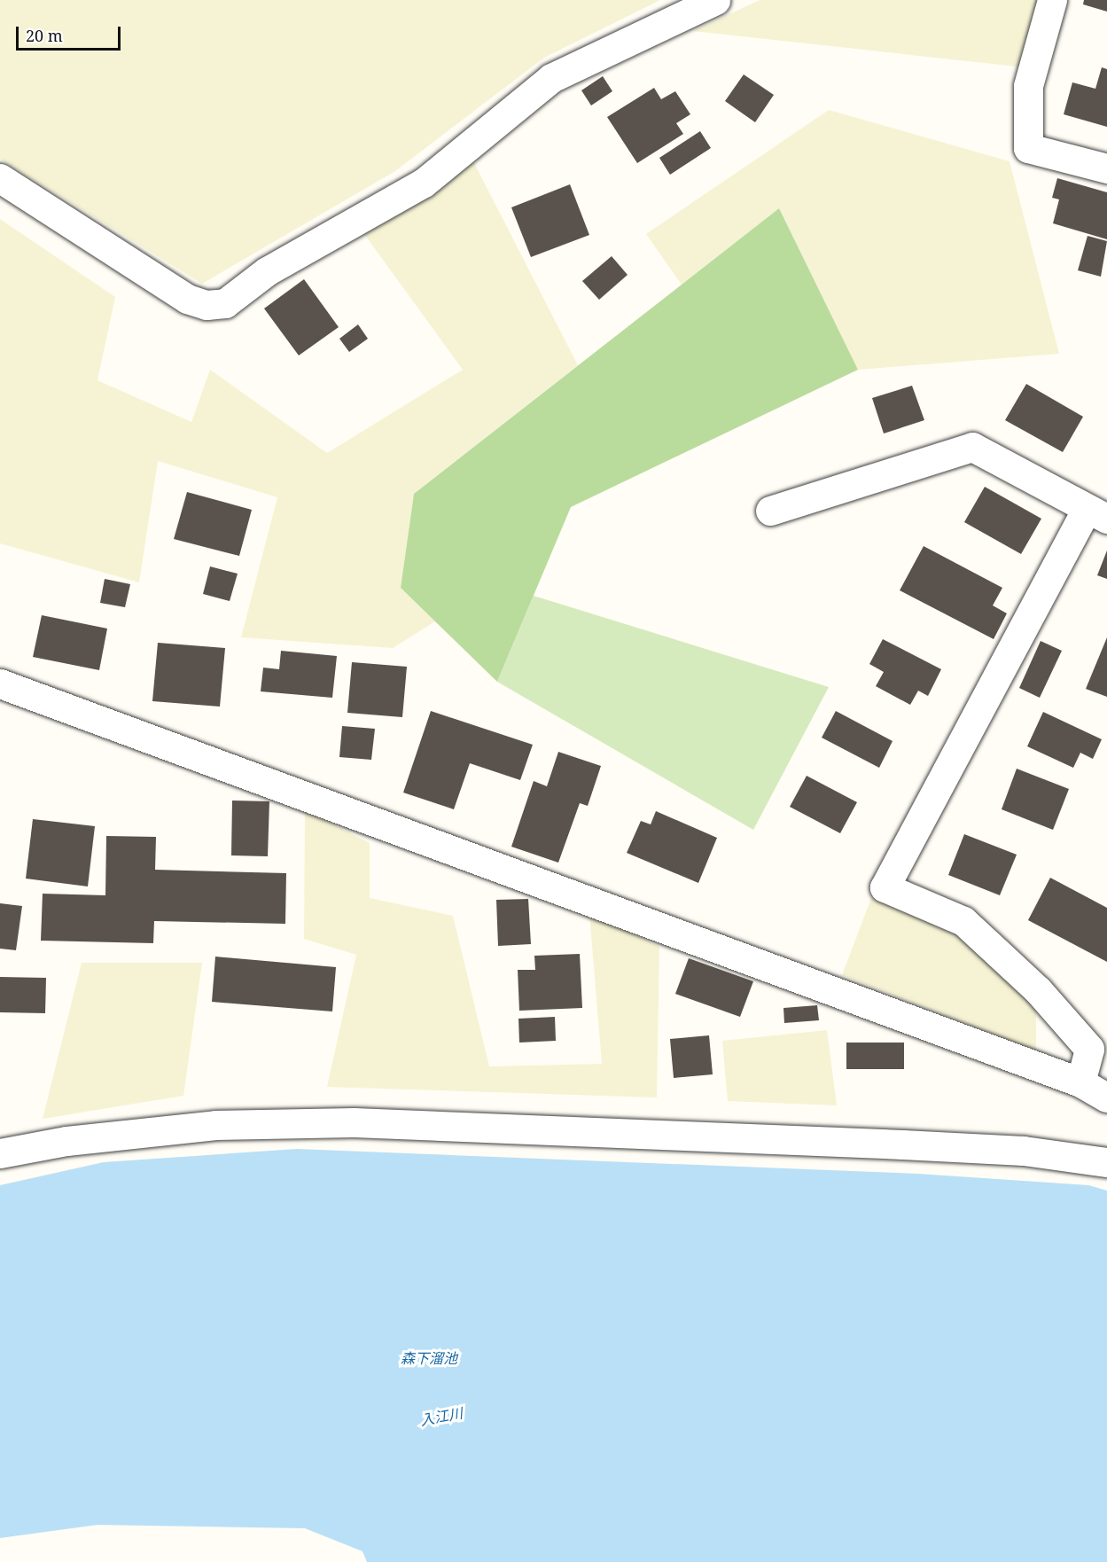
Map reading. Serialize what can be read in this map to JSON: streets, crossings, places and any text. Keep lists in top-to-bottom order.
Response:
{
  "water": ["森下溜池", "入江川"],
  "scale_bar": "20 m"
}
